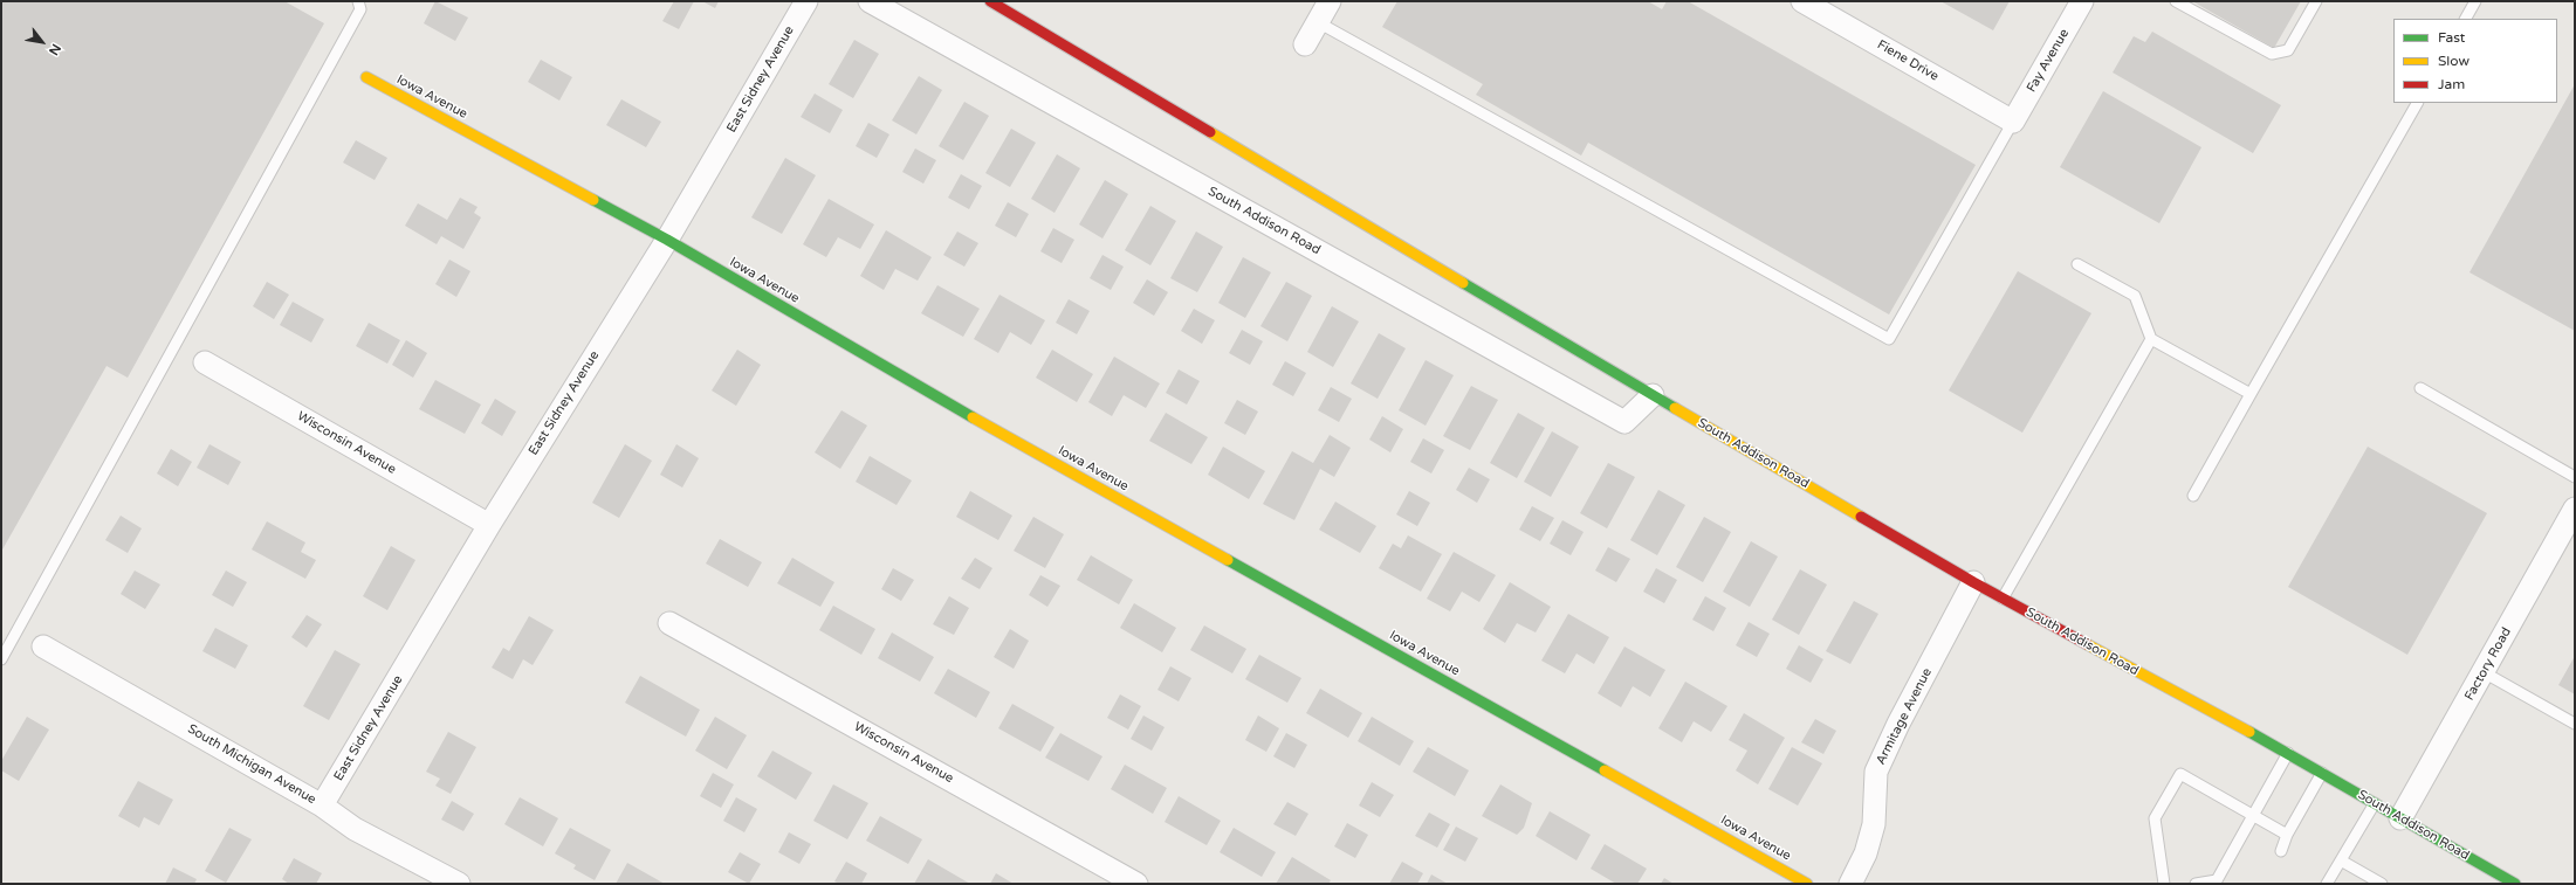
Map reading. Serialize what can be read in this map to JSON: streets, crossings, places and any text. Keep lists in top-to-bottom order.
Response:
{
  "streets": {
    "street": [
      "Fiene Drive",
      "Fay Avenue",
      "East Sidney Avenue",
      "Iowa Avenue",
      "South Addison Road",
      "Wisconsin Avenue",
      "Factory Road",
      "Armitage Avenue",
      "South Michigan Avenue"
    ]
  },
  "crossings": [
    ["Fiene Drive", "Fay Avenue"],
    ["East Sidney Avenue", "Iowa Avenue"],
    ["East Sidney Avenue", "Wisconsin Avenue"],
    ["East Sidney Avenue", "South Michigan Avenue"],
    ["South Addison Road", "Factory Road"],
    ["South Addison Road", "Armitage Avenue"]
  ],
  "legend": ["Fast", "Slow", "Jam"],
  "north": "bottom right"
}
